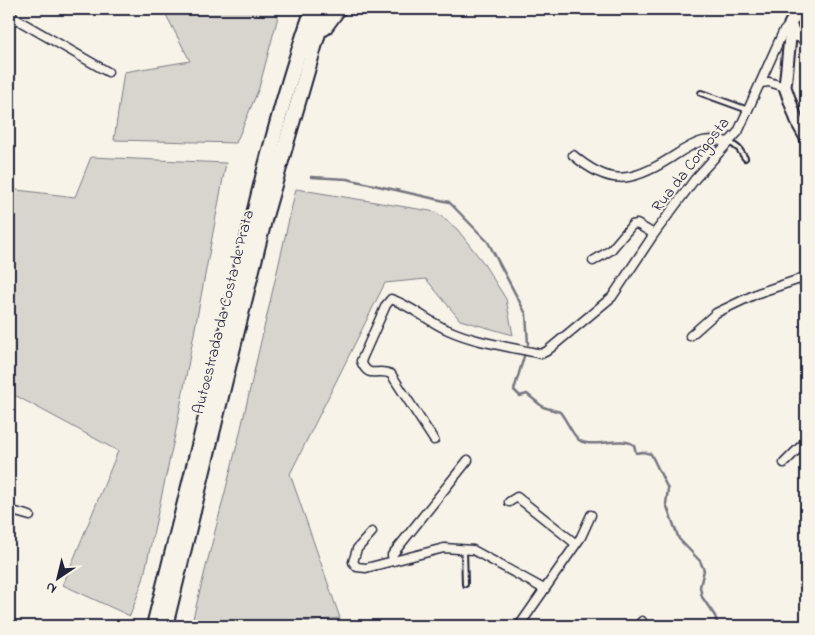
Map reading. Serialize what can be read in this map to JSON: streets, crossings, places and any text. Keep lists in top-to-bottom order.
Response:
{
  "streets": {
    "highway": ["Autoestrada da Costa de Prata"],
    "street": ["Rua da Congosta"]
  },
  "north": "bottom left"
}
